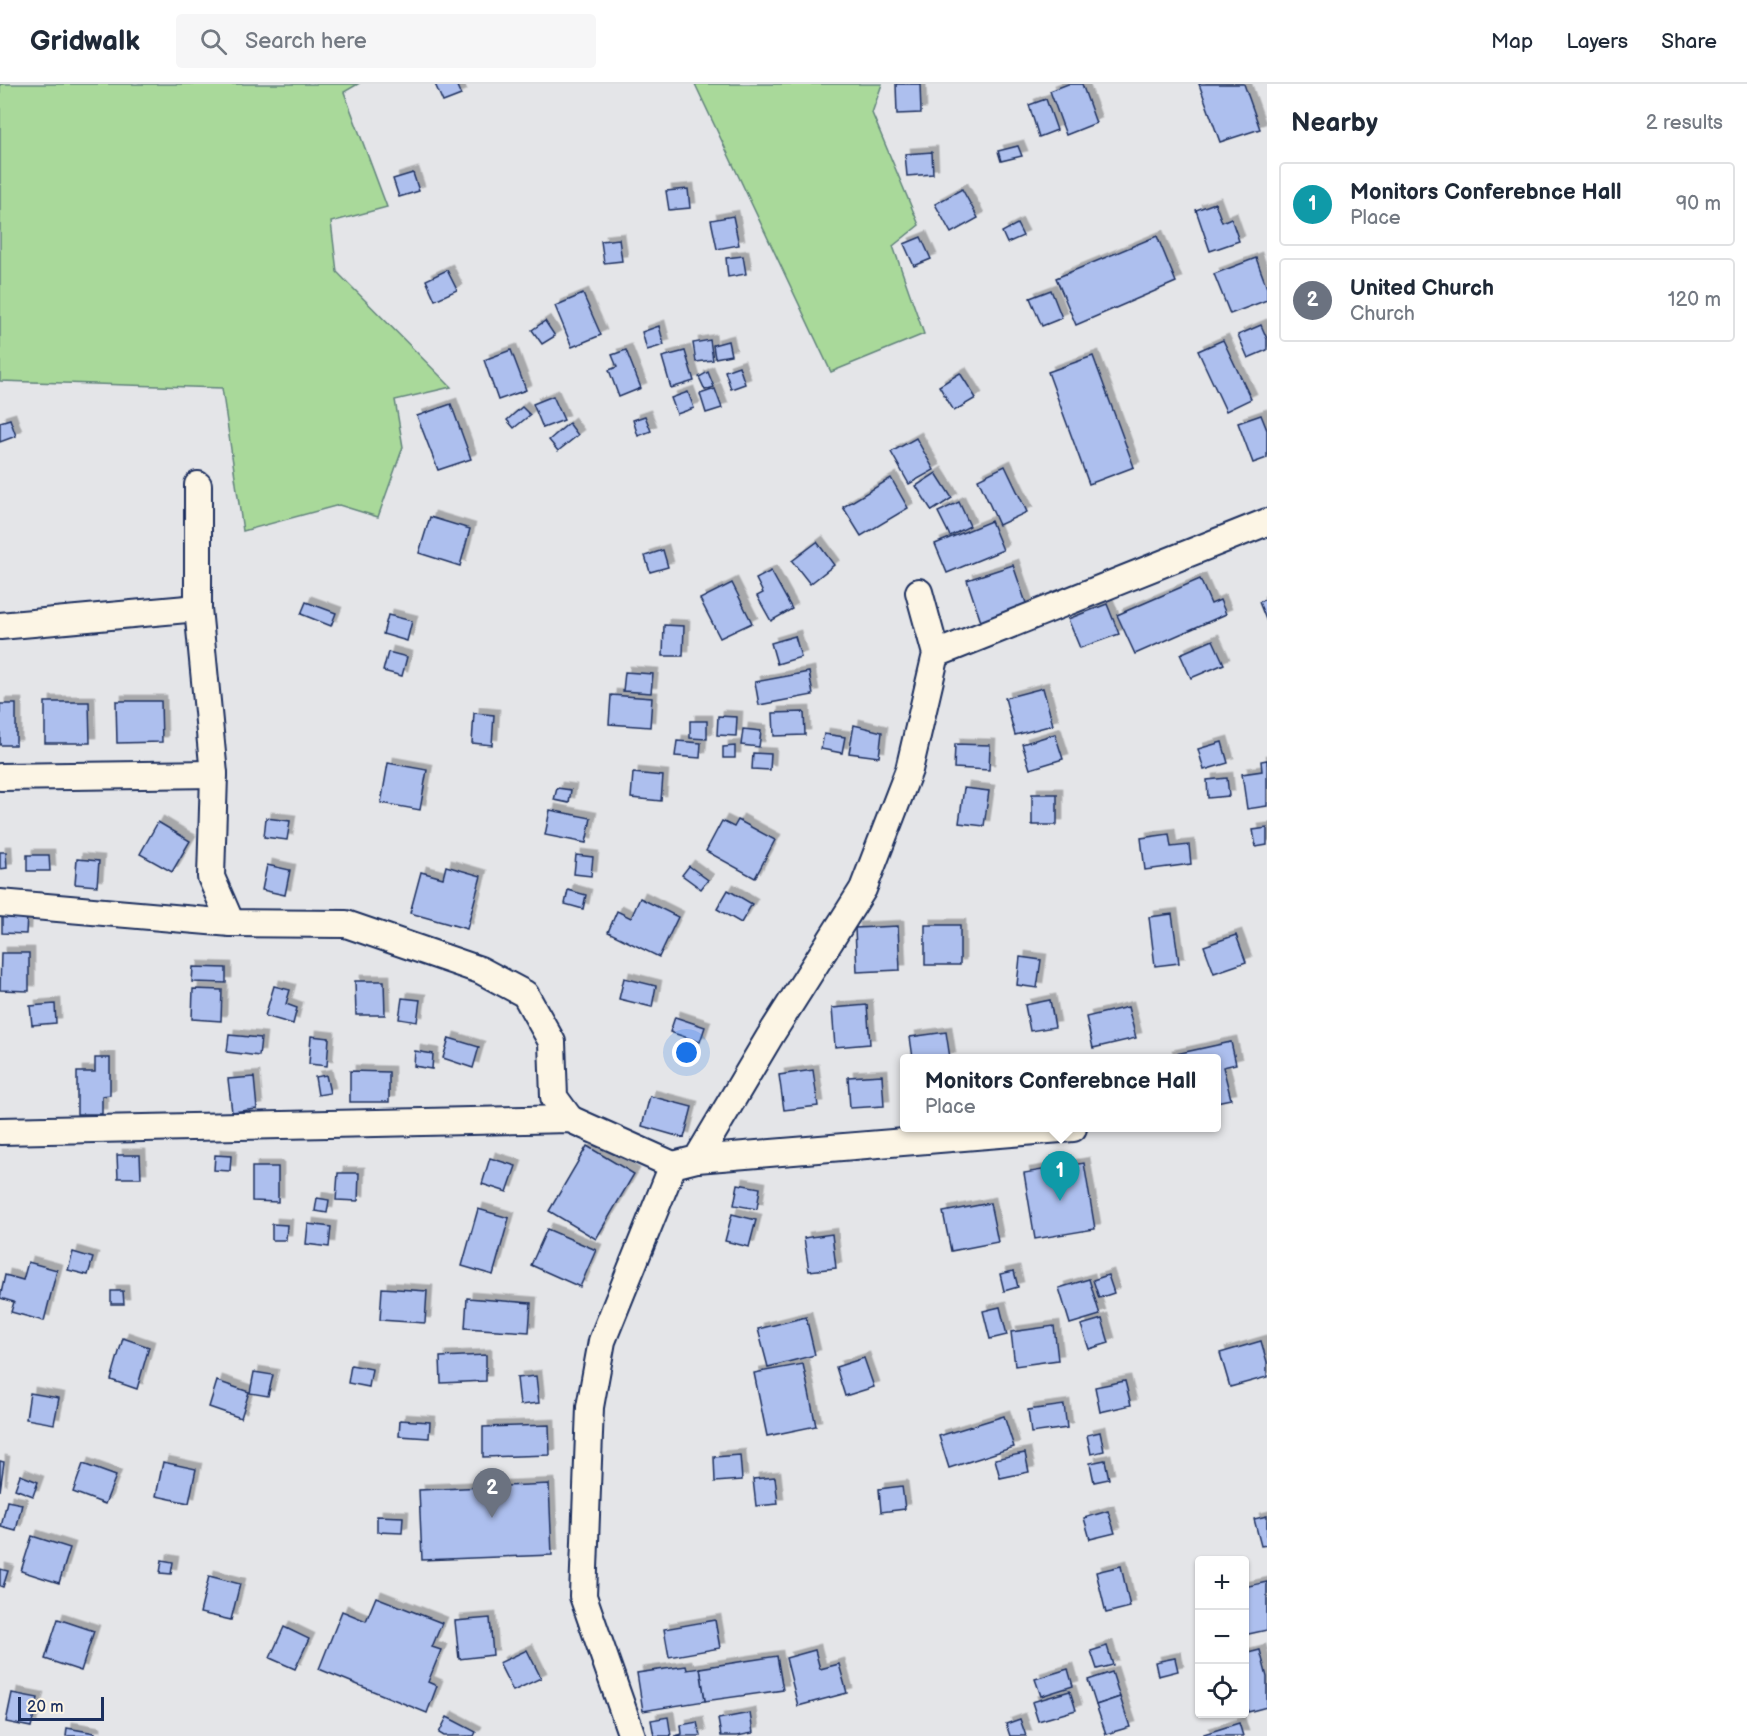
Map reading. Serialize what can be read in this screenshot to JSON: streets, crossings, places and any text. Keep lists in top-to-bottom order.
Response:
{
  "scale_bar": "20 m",
  "page": {
    "header": "Gridwalk",
    "search": "Search here",
    "nav": ["Map", "Layers", "Share"],
    "heading": ["Nearby", "2 results"],
    "list": [
      {
        "mark": "1",
        "name": "Monitors Conferebnce Hall",
        "note": "Place",
        "value": "90 m"
      },
      {
        "mark": "2",
        "name": "United Church",
        "note": "Church",
        "value": "120 m"
      }
    ],
    "popup": ["Monitors Conferebnce Hall", "Place"],
    "pins": ["1", "2"],
    "map_buttons": ["+", "−"],
    "scale": "20 m"
  }
}
